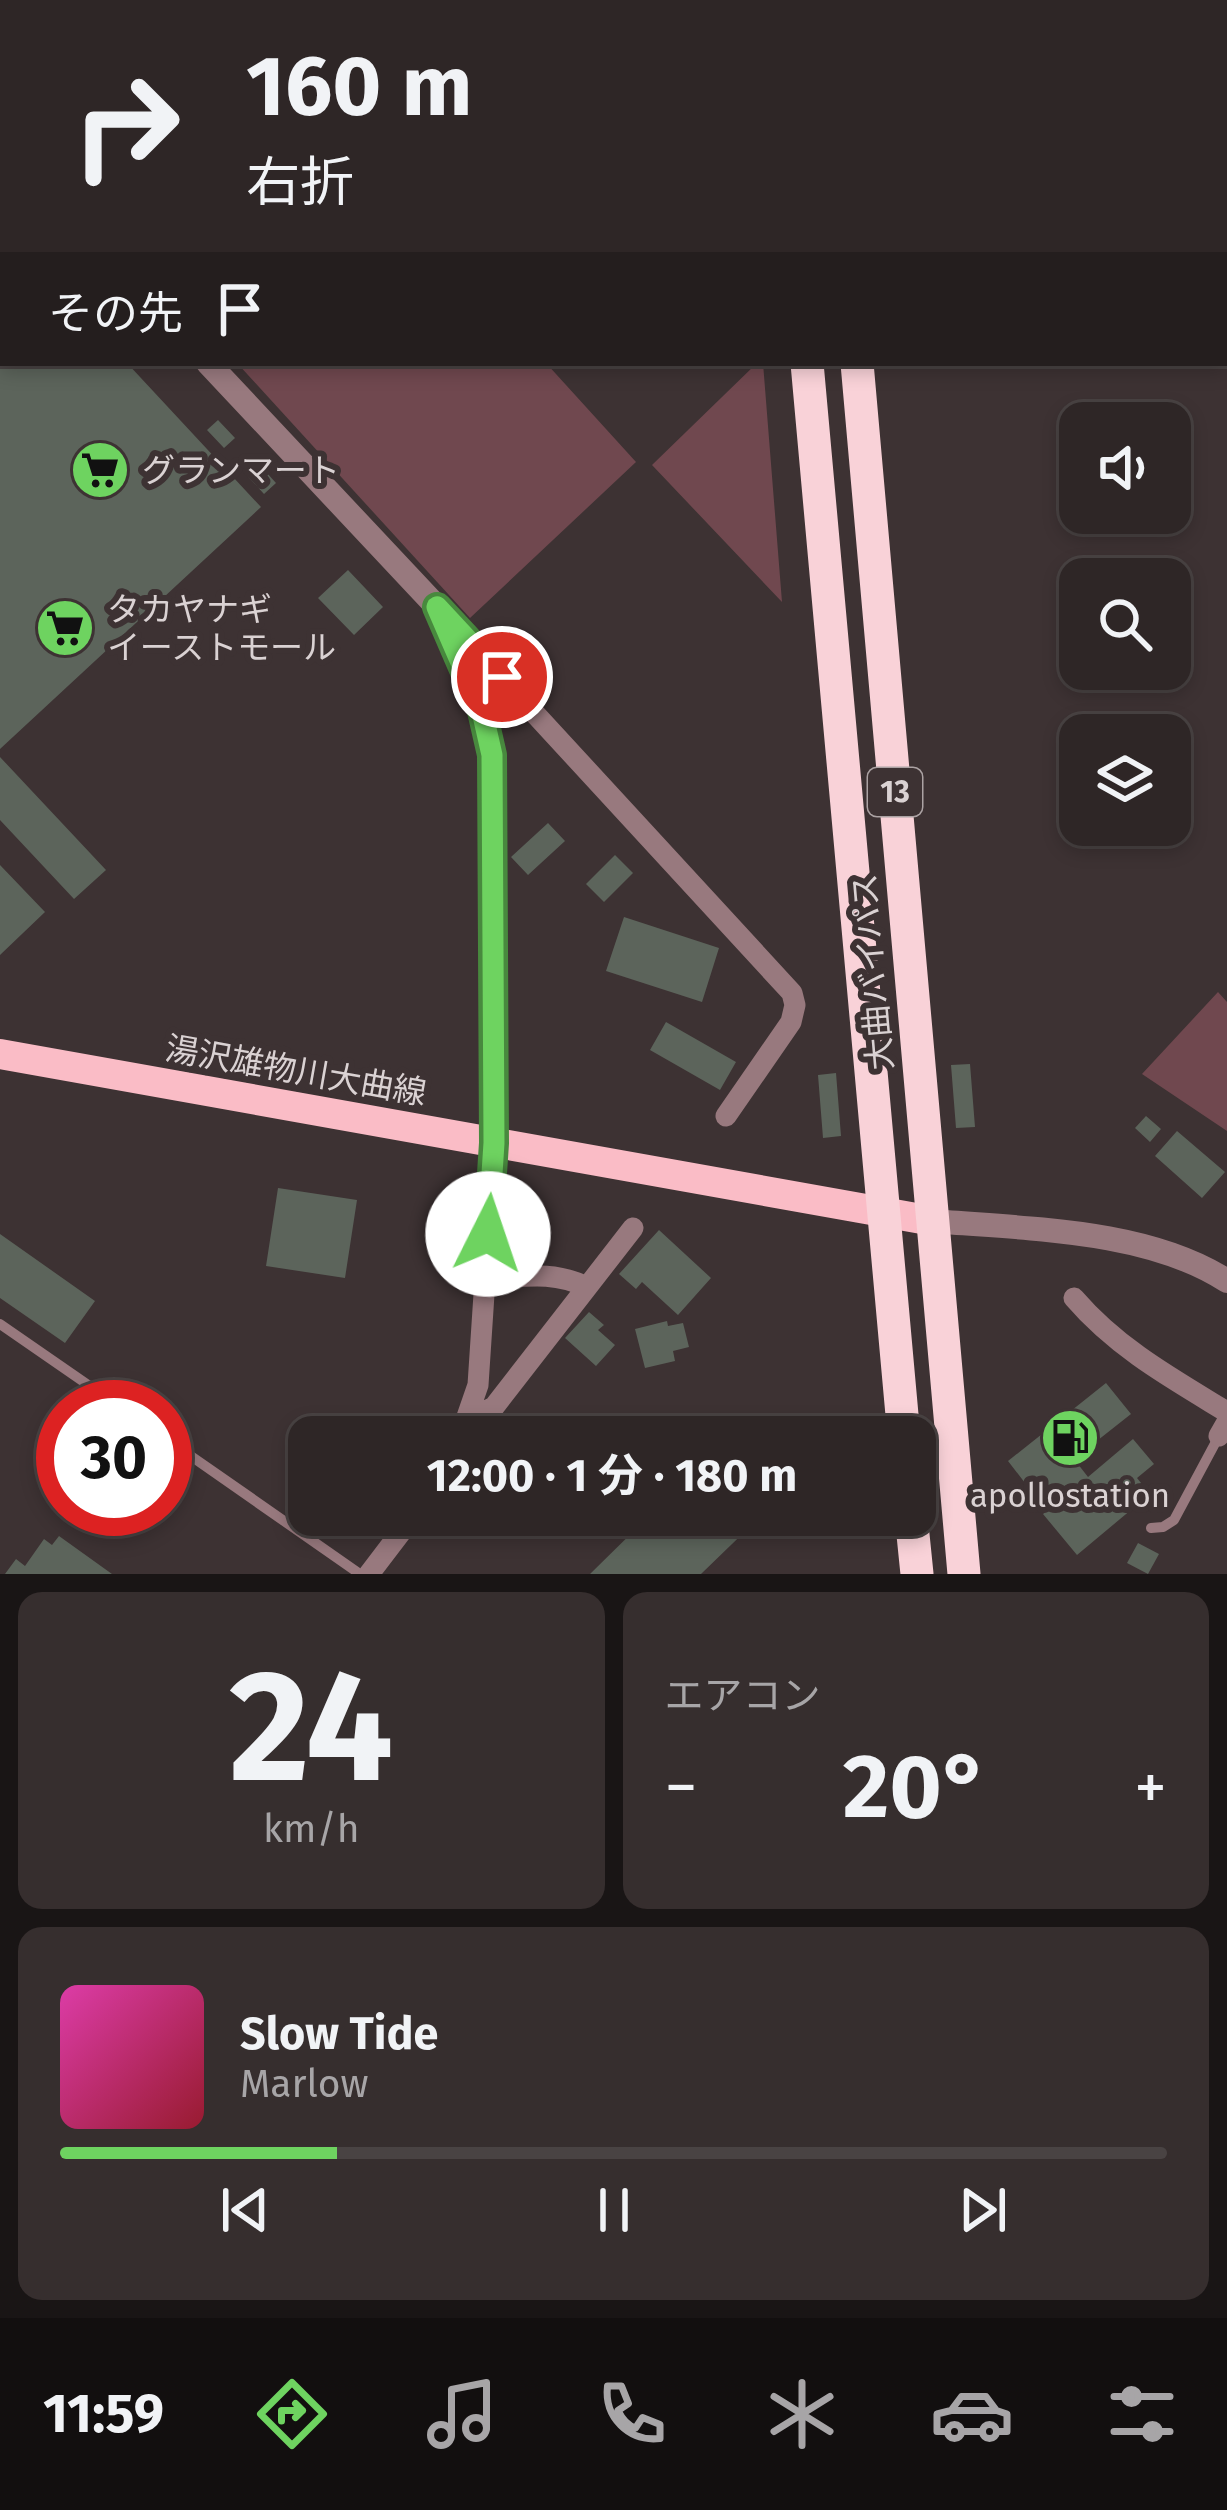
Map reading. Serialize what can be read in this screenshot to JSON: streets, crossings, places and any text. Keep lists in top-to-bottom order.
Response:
{
  "streets": {
    "highway": ["13", "大曲バイパス"],
    "main road": ["湯沢雄物川大曲線"]
  },
  "crossings": [
    ["大曲バイパス", "湯沢雄物川大曲線"]
  ],
  "places": {
    "supermarket": ["グランマート", "タカヤナギ イーストモール"],
    "fuel station": ["apollostation"]
  },
  "page": {
    "turn": ["160 m", "右折"],
    "then": "その先",
    "limit": "30",
    "trip": "12:00 · 1 分 · 180 m",
    "tile": [
      ["24", "km/h"],
      "エアコン"
    ],
    "heat": ["−", "20°", "+"],
    "song": ["Slow Tide", "Marlow"],
    "tabs": "11:59"
  }
}
